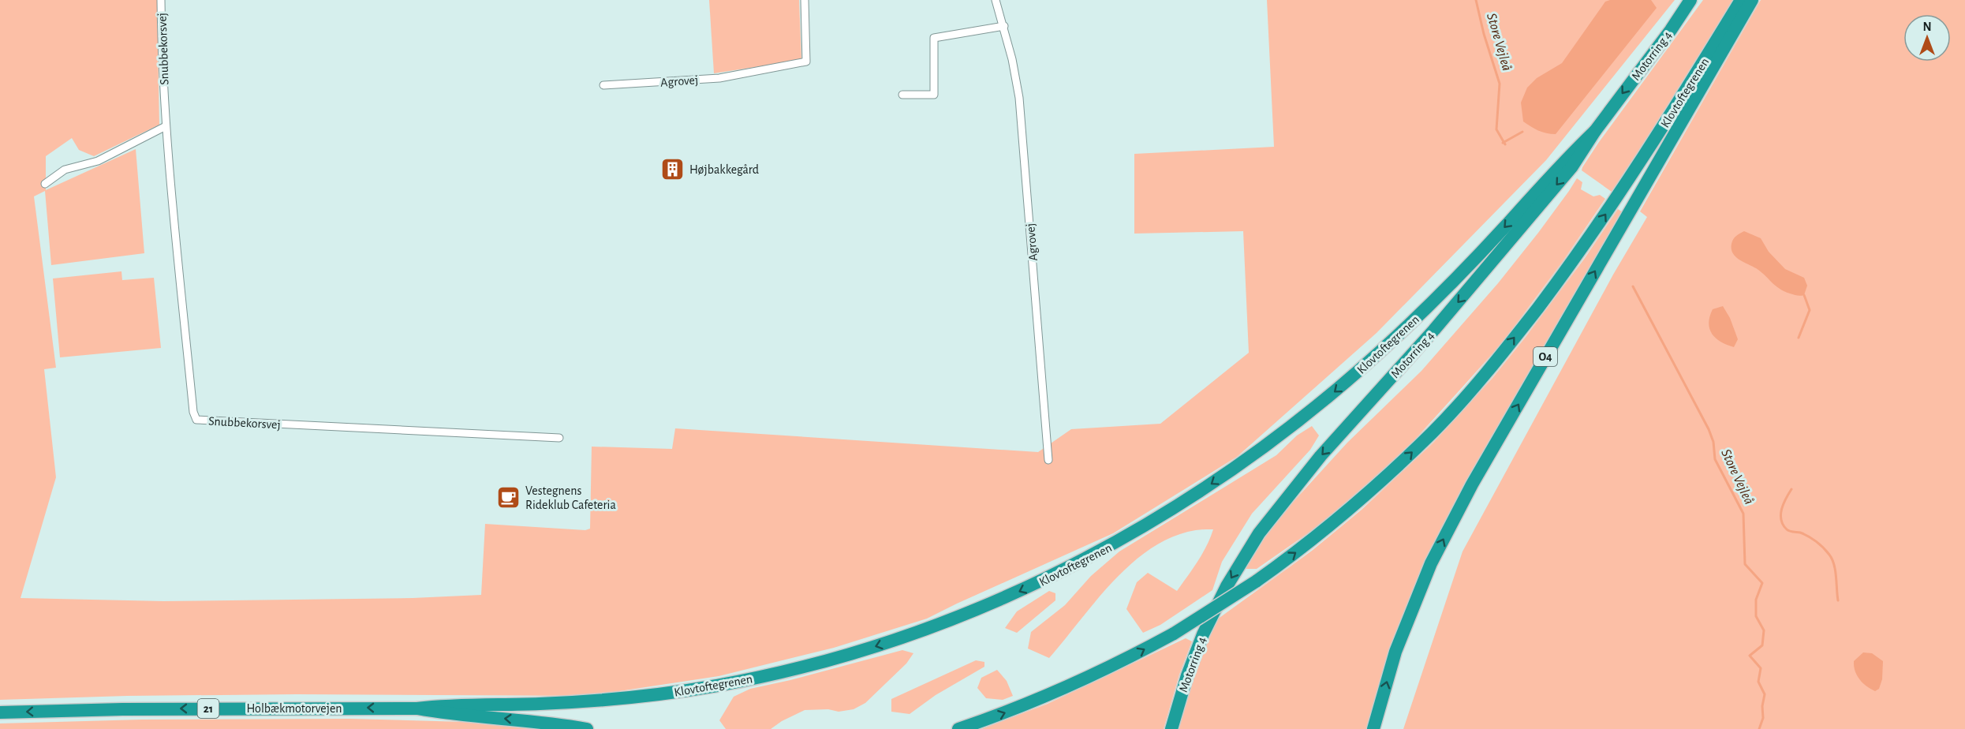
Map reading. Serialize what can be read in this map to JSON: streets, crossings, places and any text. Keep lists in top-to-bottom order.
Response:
{
  "streets": {
    "highway": [
      "Motorring 4",
      "Klovtoftegrenen",
      "O4",
      "Holbækmotorvejen",
      "21"
    ],
    "street": ["Snubbekorsvej", "Agrovej"]
  },
  "crossings": [
    ["Motorring 4", "Klovtoftegrenen"],
    ["Klovtoftegrenen", "Holbækmotorvejen"]
  ],
  "one_way": ["Holbækmotorvejen"],
  "water": ["Store Vejleå"],
  "places": {
    "building": ["Højbakkegård"],
    "cafe": ["Vestegnens Rideklub Cafeteria"]
  },
  "north": "top"
}
